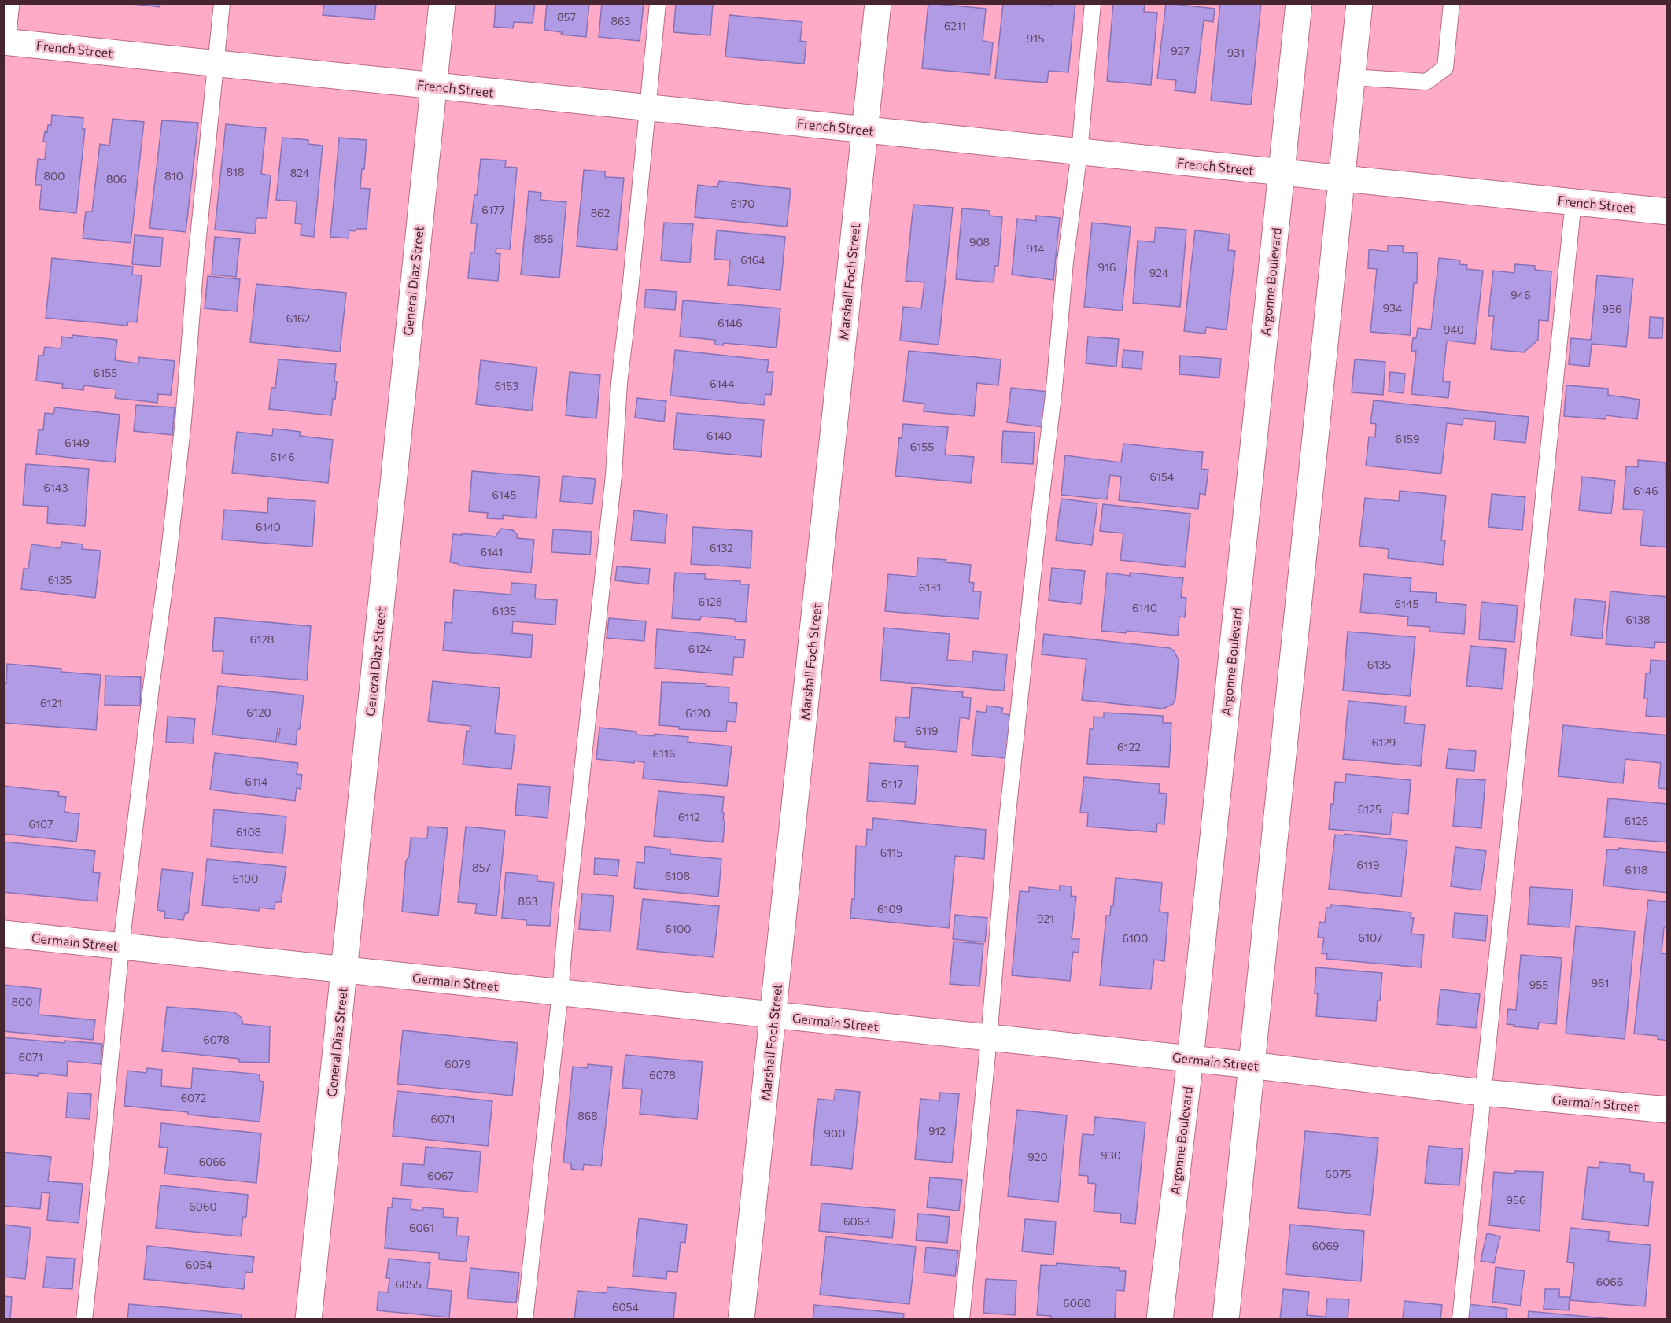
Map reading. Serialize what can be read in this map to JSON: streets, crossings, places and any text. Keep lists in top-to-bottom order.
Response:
{
  "streets": {
    "street": [
      "French Street",
      "General Diaz Street",
      "Marshall Foch Street",
      "Argonne Boulevard",
      "Germain Street"
    ]
  },
  "crossings": [
    ["French Street", "General Diaz Street"],
    ["French Street", "Marshall Foch Street"],
    ["French Street", "Argonne Boulevard"],
    ["General Diaz Street", "Germain Street"],
    ["Marshall Foch Street", "Germain Street"],
    ["Argonne Boulevard", "Germain Street"]
  ],
  "house_numbers": [
    "857",
    "863",
    "6211",
    "915",
    "927",
    "931",
    "818",
    "824",
    "800",
    "810",
    "806",
    "6170",
    "6177",
    "862",
    "856",
    "908",
    "914",
    "6164",
    "916",
    "924",
    "946",
    "934",
    "956",
    "6162",
    "6146",
    "940",
    "6155",
    "6144",
    "6153",
    "6140",
    "6159",
    "6149",
    "6155",
    "6146",
    "6154",
    "6143",
    "6146",
    "6145",
    "6140",
    "6132",
    "6141",
    "6135",
    "6131",
    "6128",
    "6145",
    "6140",
    "6135",
    "6138",
    "6128",
    "6124",
    "6135",
    "6121",
    "6120",
    "6120",
    "6119",
    "6129",
    "6122",
    "6116",
    "6114",
    "6117",
    "6125",
    "6112",
    "6126",
    "6107",
    "6108",
    "6115",
    "6119",
    "857",
    "6118",
    "6108",
    "6100",
    "863",
    "6109",
    "921",
    "6100",
    "6107",
    "6100",
    "961",
    "955",
    "800",
    "6078",
    "6071",
    "6079",
    "6078",
    "6072",
    "868",
    "6071",
    "912",
    "900",
    "930",
    "920",
    "6066",
    "6075",
    "6067",
    "956",
    "6060",
    "6063",
    "6061",
    "6069",
    "6054",
    "6066",
    "6055",
    "6060",
    "6054"
  ]
}
